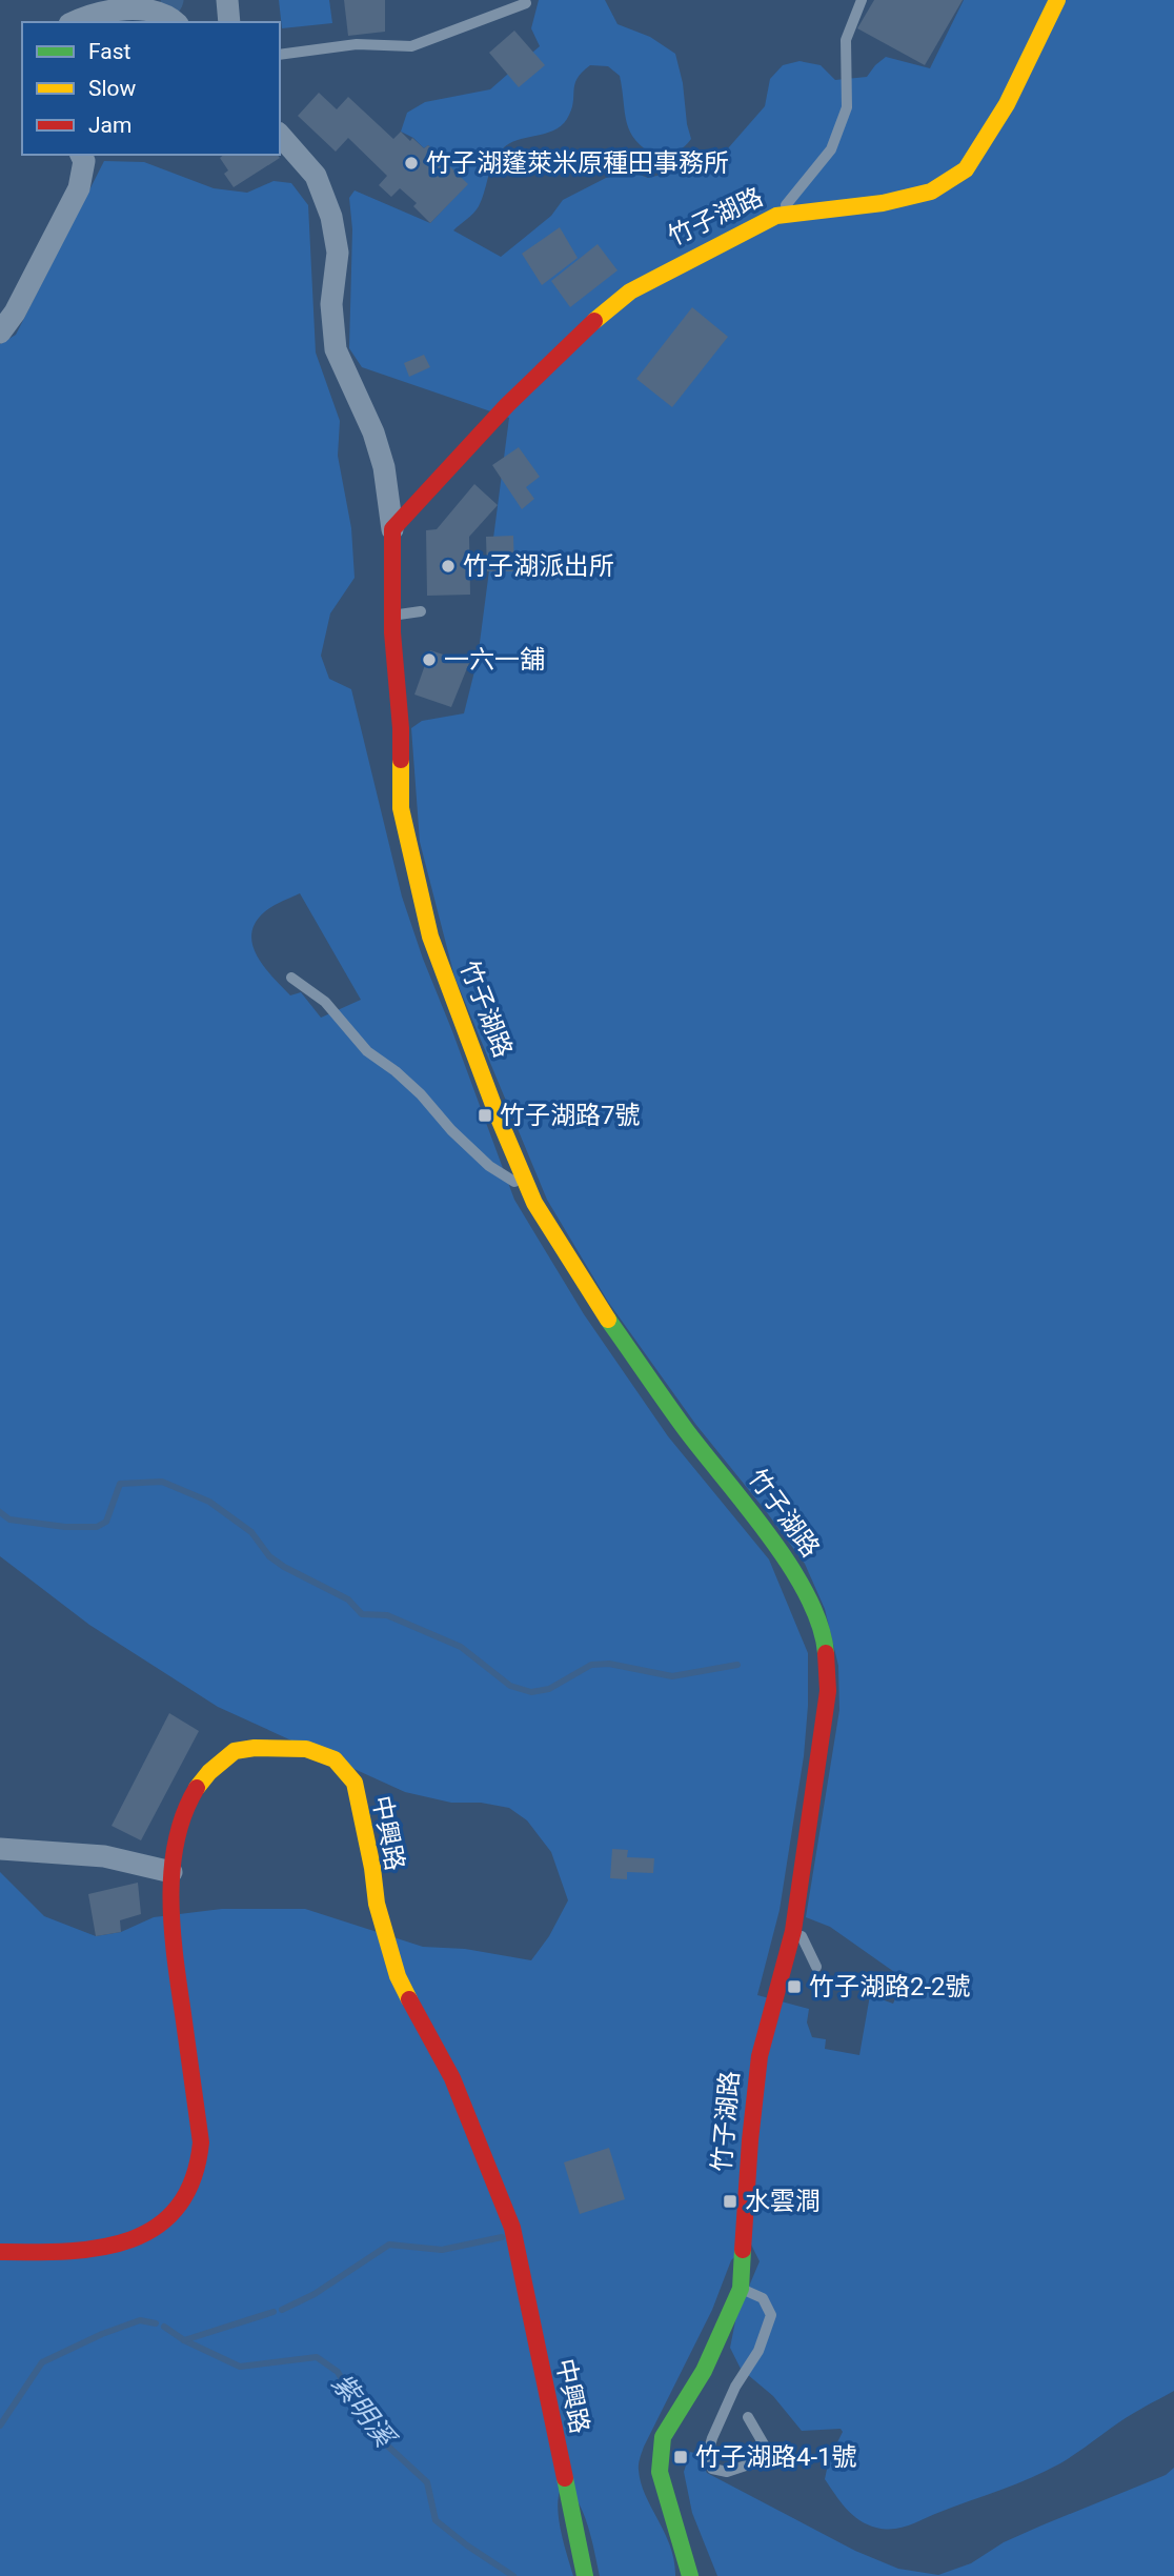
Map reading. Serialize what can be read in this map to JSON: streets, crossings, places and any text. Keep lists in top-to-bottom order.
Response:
{
  "streets": {
    "main road": ["竹子湖路", "中興路"]
  },
  "water": ["紫明溪"],
  "places": {
    "other": ["竹子湖蓬萊米原種田事務所", "竹子湖派出所", "一六一舖"],
    "transit": [
      "竹子湖路7號",
      "竹子湖路2-2號",
      "水雲澗",
      "竹子湖路4-1號"
    ]
  },
  "legend": ["Fast", "Slow", "Jam"]
}
